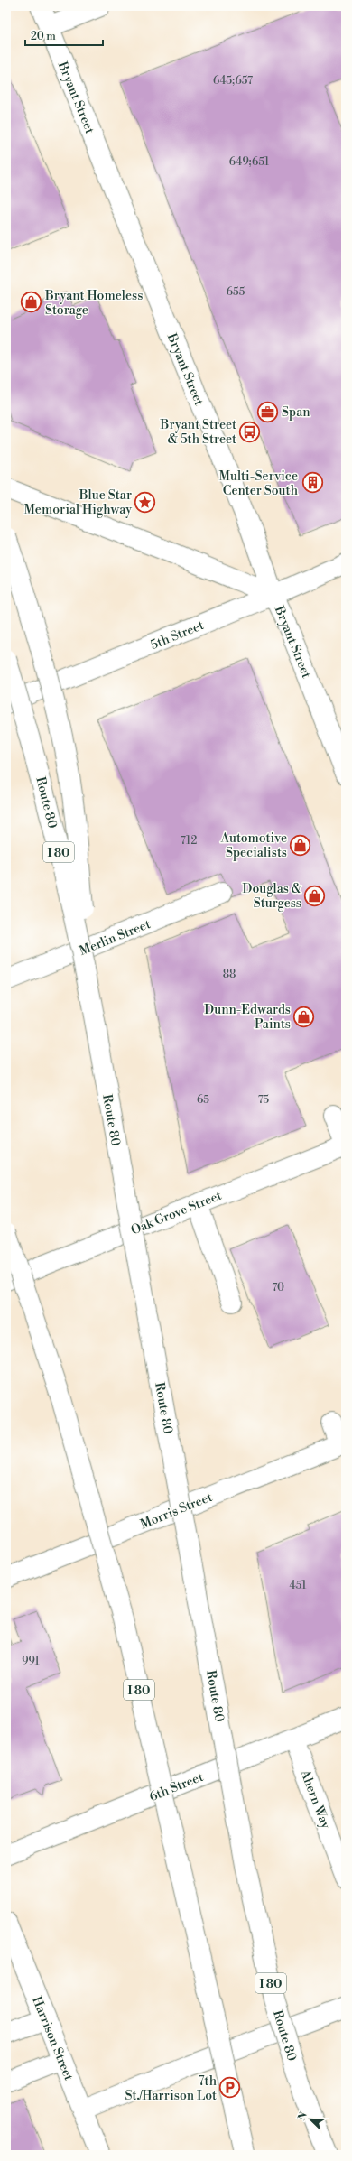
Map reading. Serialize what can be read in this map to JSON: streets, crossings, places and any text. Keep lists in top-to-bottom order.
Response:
{
  "streets": {
    "main road": [
      "Bryant Street",
      "5th Street",
      "Route 80",
      "I 80",
      "Merlin Street",
      "Oak Grove Street",
      "Morris Street",
      "6th Street",
      "Ahern Way",
      "Harrison Street"
    ]
  },
  "crossings": [
    ["Bryant Street", "5th Street"],
    ["6th Street", "Ahern Way"]
  ],
  "places": {
    "shop": [
      "Bryant Homeless Storage",
      "Automotive Specialists",
      "Douglas & Sturgess",
      "Dunn-Edwards Paints"
    ],
    "office": ["Span"],
    "bus stop": ["Bryant Street & 5th Street"],
    "building": ["Multi-Service Center South"],
    "place": ["Blue Star Memorial Highway"],
    "parking": ["7th St./Harrison Lot"]
  },
  "house_numbers": [
    "645;657",
    "649;651",
    "655",
    "712",
    "88",
    "65",
    "75",
    "70",
    "451",
    "991"
  ],
  "scale_bar": "20 m",
  "north": "top left"
}
